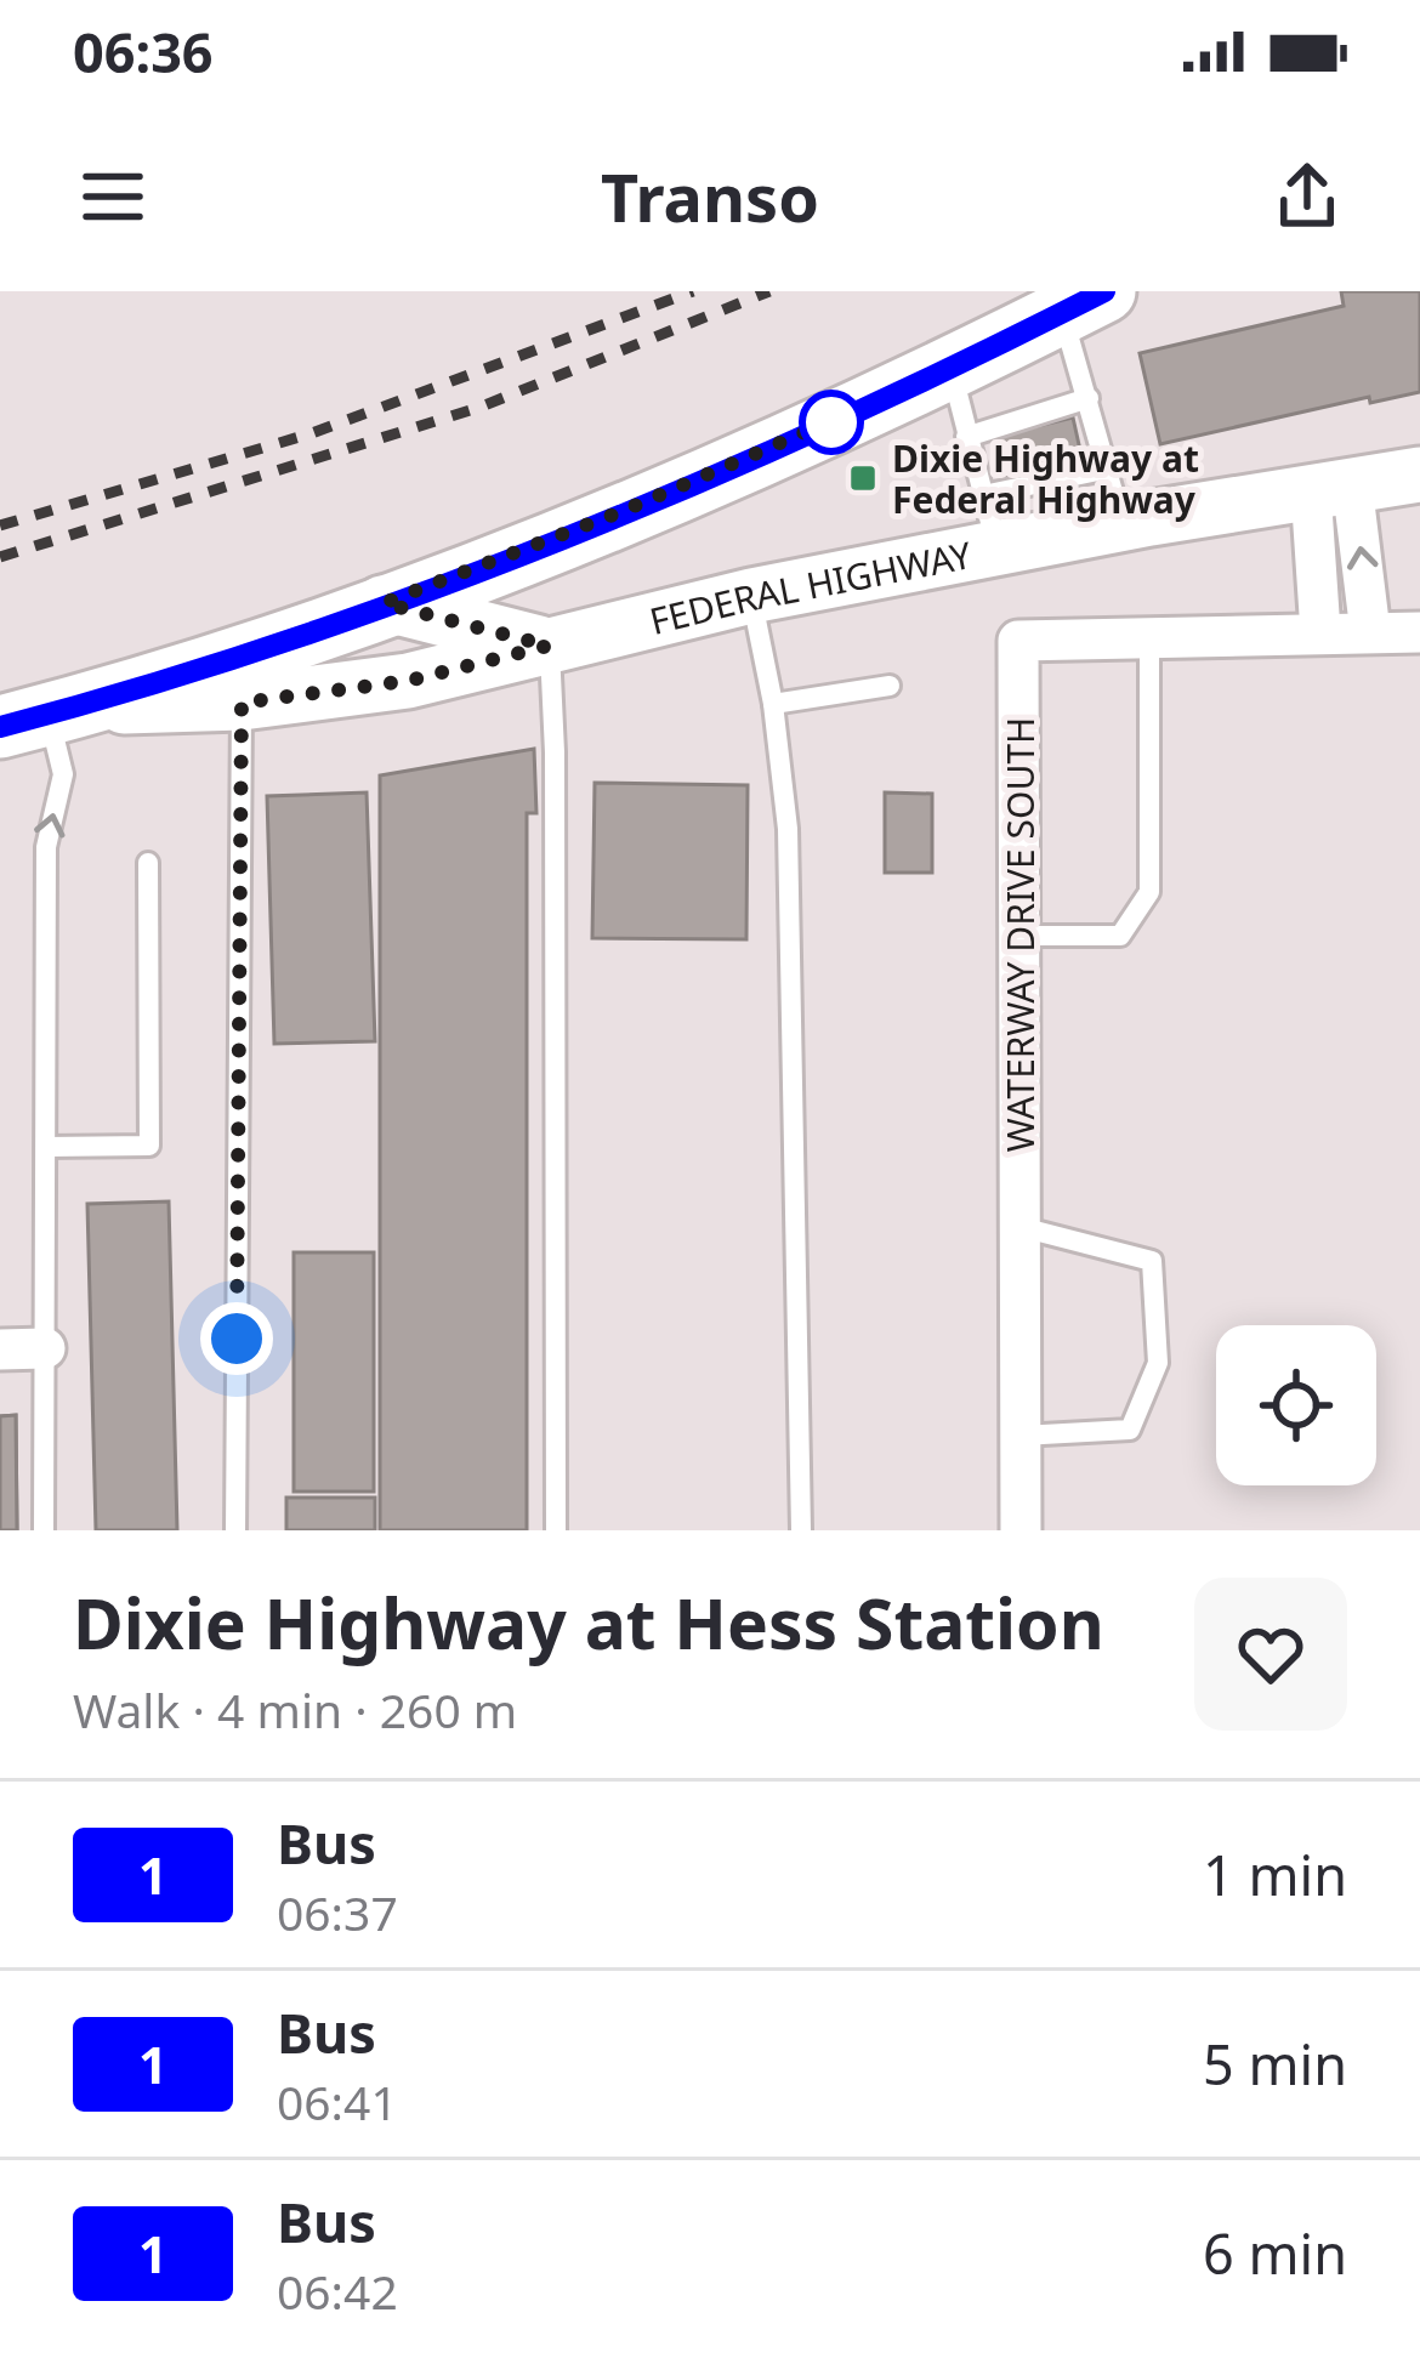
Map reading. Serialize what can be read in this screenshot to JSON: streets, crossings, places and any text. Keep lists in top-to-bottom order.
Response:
{
  "streets": {
    "main road": ["FEDERAL HIGHWAY"],
    "street": ["WATERWAY DRIVE SOUTH"]
  },
  "places": {
    "transit": ["Dixie Highway at Federal Highway"]
  },
  "lines": ["bus line 1"],
  "page": {
    "status": "06:36",
    "header": "Transo",
    "heading": ["Dixie Highway at Hess Station", "Walk · 4 min · 260 m"],
    "list": [
      {
        "mark": "1",
        "name": "Bus",
        "note": "06:37",
        "value": "1 min"
      },
      {
        "mark": "1",
        "name": "Bus",
        "note": "06:41",
        "value": "5 min"
      },
      {
        "mark": "1",
        "name": "Bus",
        "note": "06:42",
        "value": "6 min"
      }
    ]
  }
}
